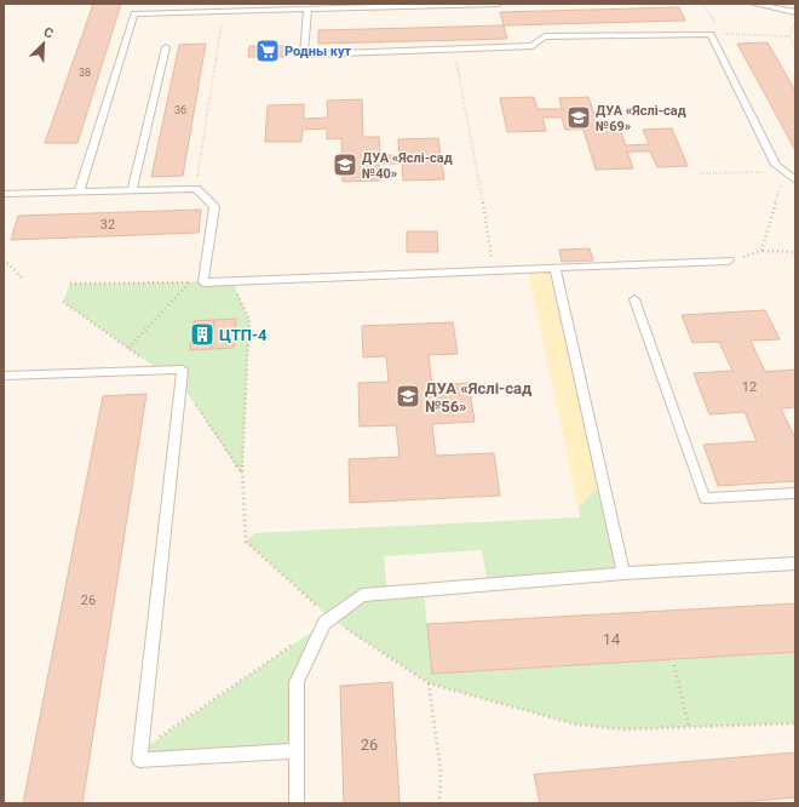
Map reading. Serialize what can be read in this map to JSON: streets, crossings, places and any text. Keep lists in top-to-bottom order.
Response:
{
  "places": {
    "supermarket": ["Родны кут"],
    "school or university": ["ДУА «Яслі-сад №69»", "ДУА «Яслі-сад №40»", "ДУА «Яслі-сад №56»"],
    "building": ["ЦТП-4"]
  },
  "house_numbers": [
    "38",
    "36",
    "32",
    "12",
    "26",
    "14",
    "26"
  ],
  "north": "top right"
}
